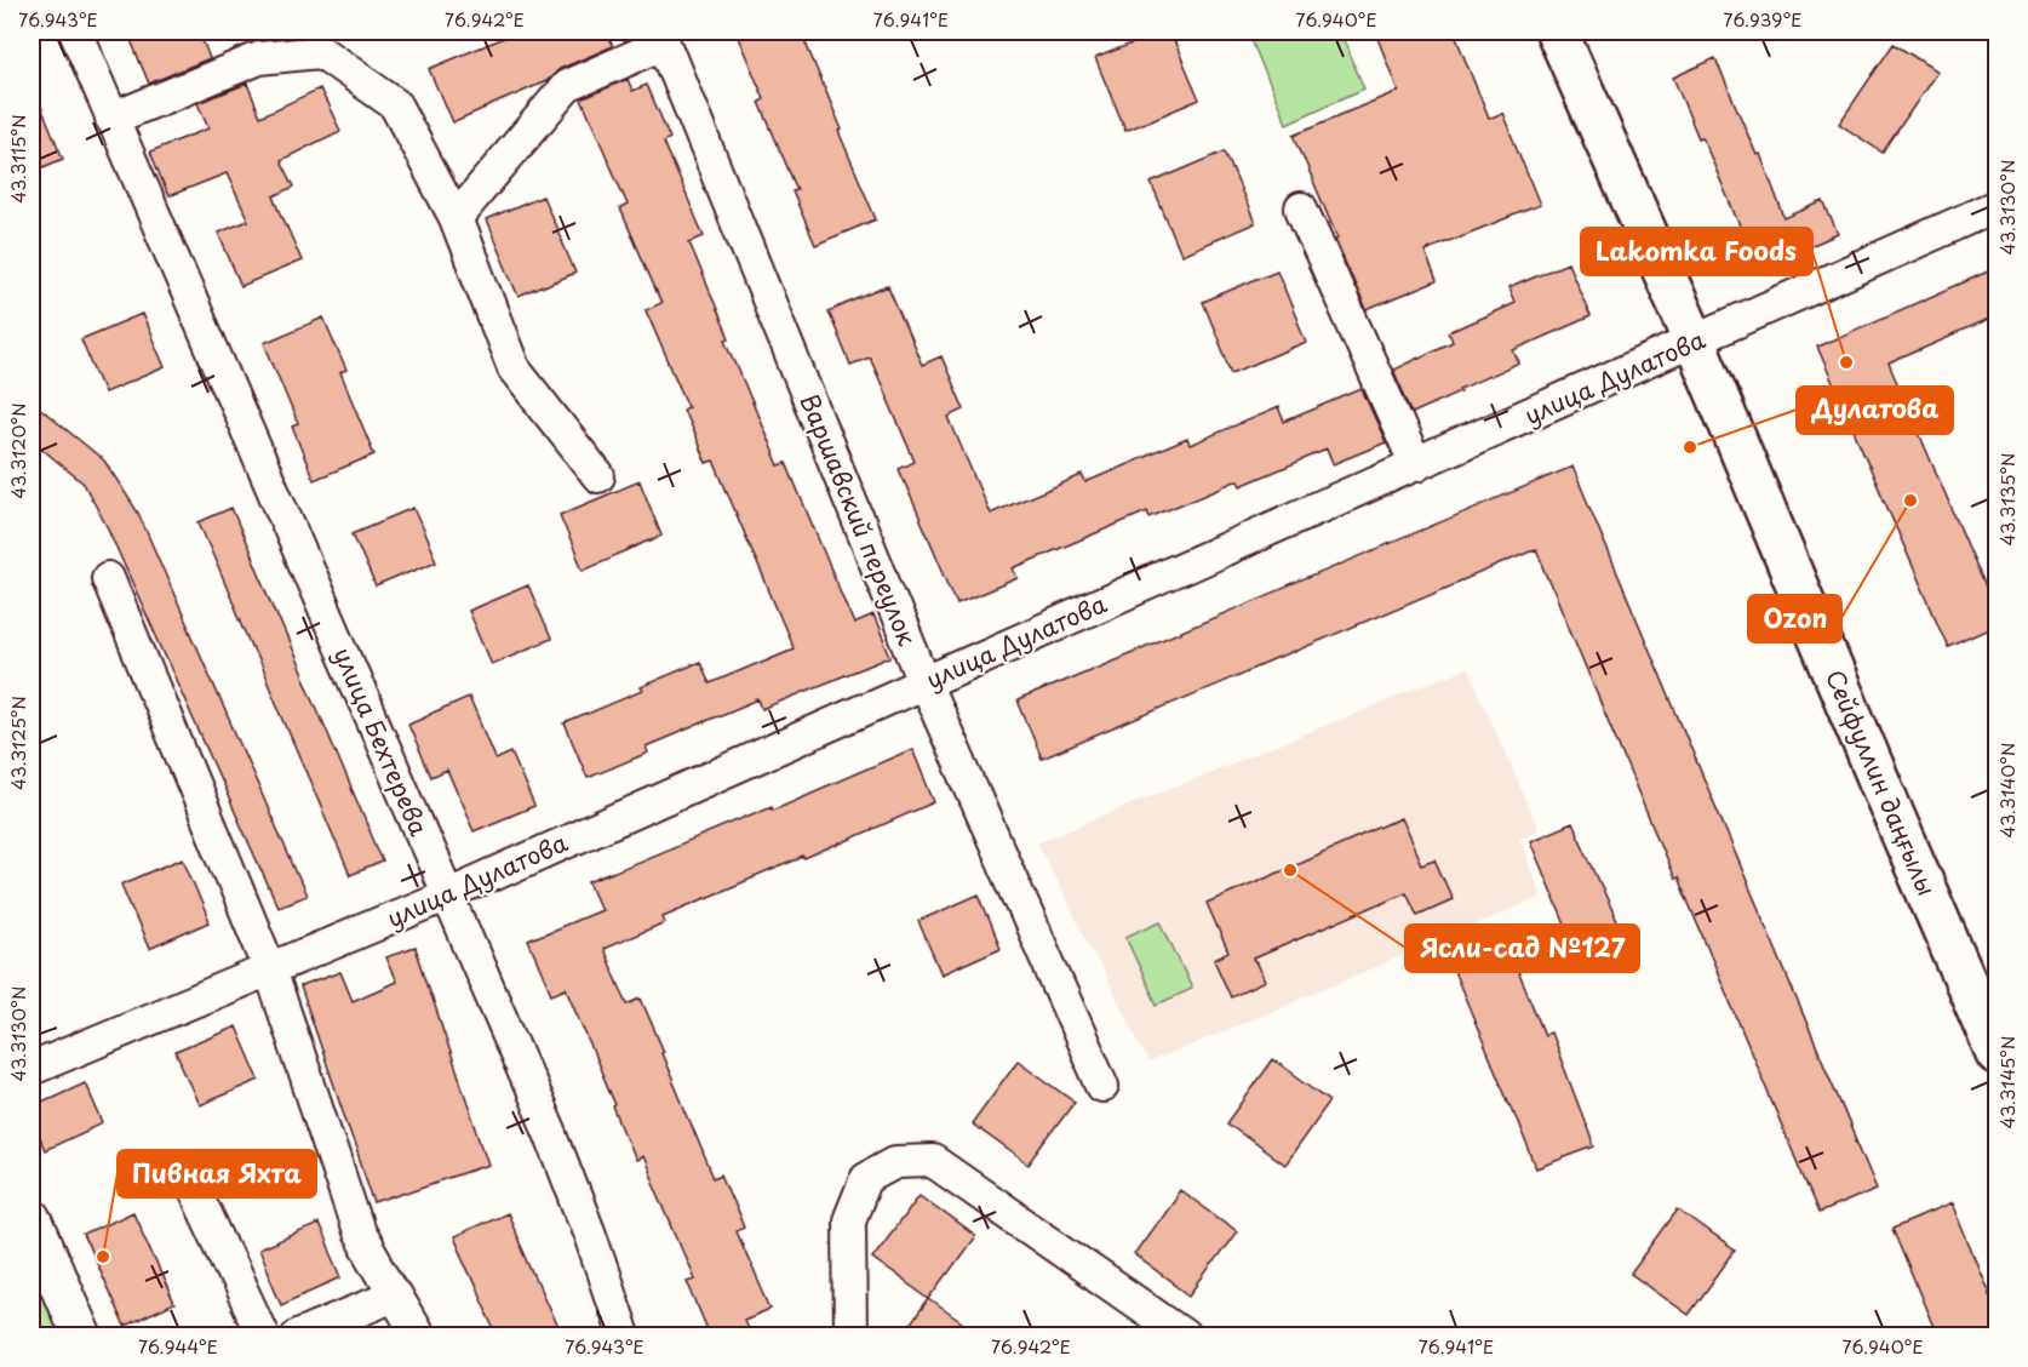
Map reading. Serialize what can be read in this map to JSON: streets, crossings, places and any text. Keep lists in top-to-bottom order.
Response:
{
  "streets": {
    "main road": ["Сейфуллин даңғылы"],
    "street": ["улица Дулатова", "Варшавский переулок", "улица Бехтерева"]
  },
  "crossings": [
    ["улица Дулатова", "Варшавский переулок"],
    ["улица Дулатова", "улица Бехтерева"],
    ["улица Дулатова", "Сейфуллин даңғылы"]
  ],
  "places": [
    "Lakomka Foods",
    "Дулатова",
    "Ozon",
    "Ясли-сад №127",
    "Пивная Яхта"
  ],
  "coordinates": [
    "76.943°E",
    "76.942°E",
    "76.941°E",
    "76.940°E",
    "76.939°E",
    "43.3115°N",
    "43.3130°N",
    "43.3120°N",
    "43.3135°N",
    "43.3125°N",
    "43.3140°N",
    "43.3145°N",
    "76.944°E"
  ]
}
